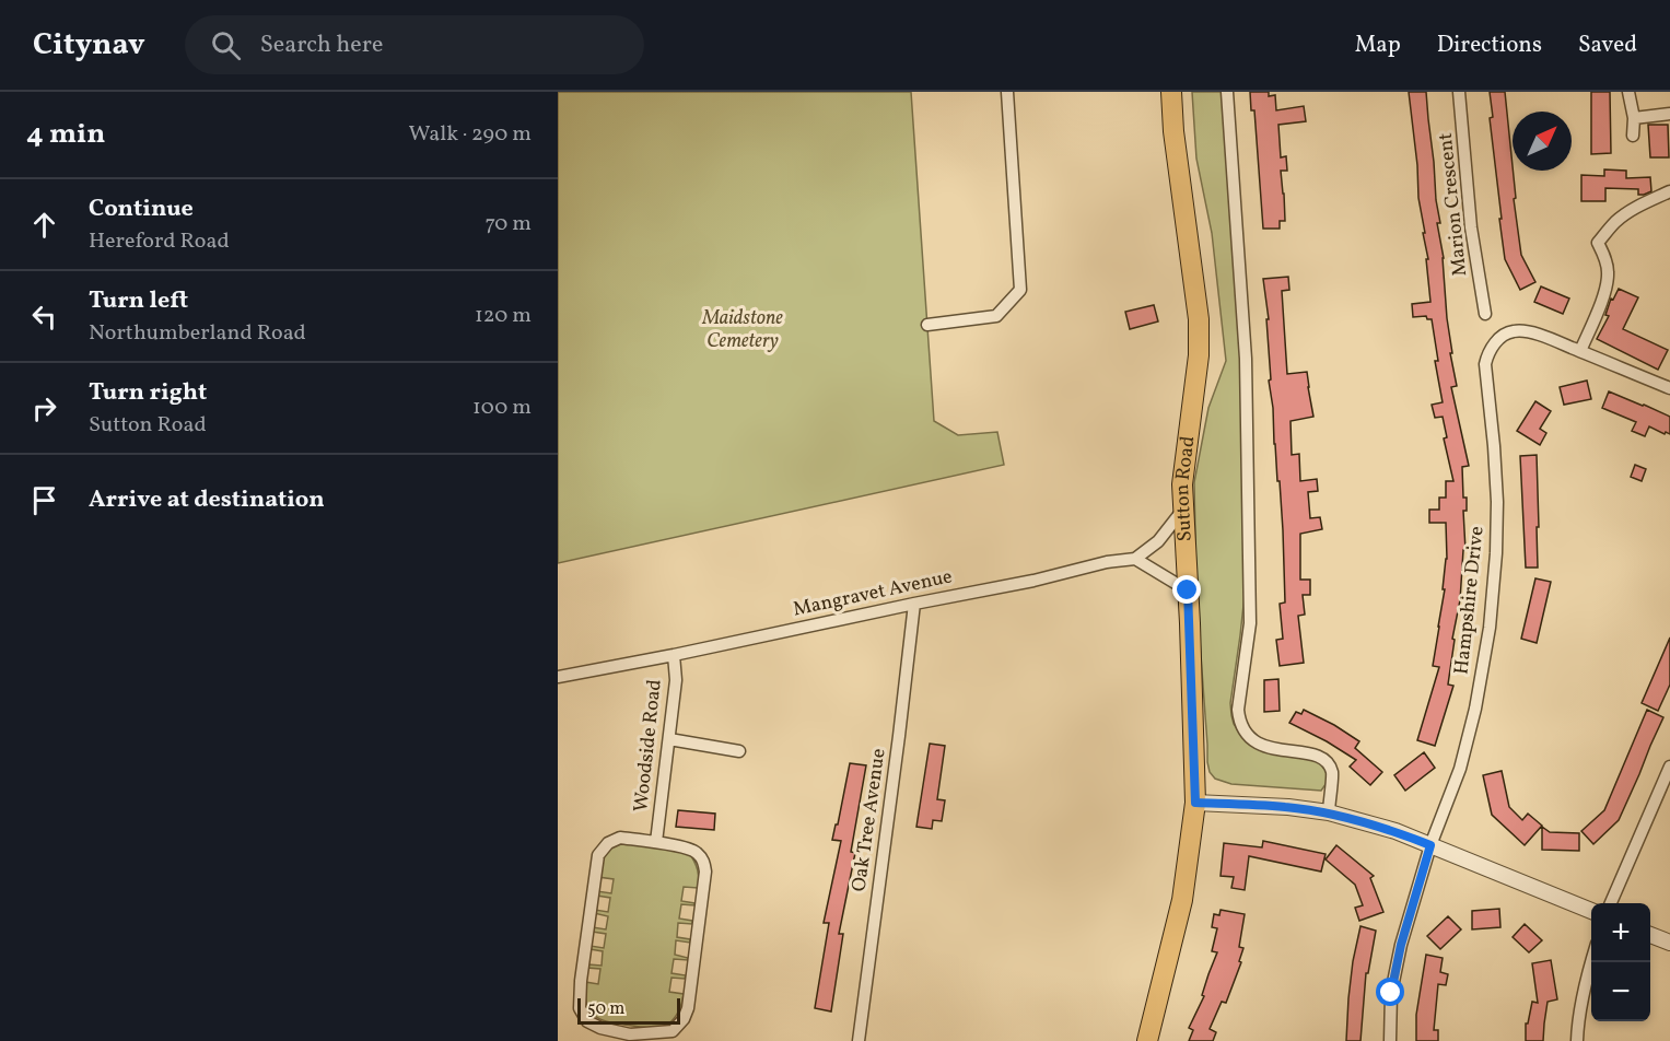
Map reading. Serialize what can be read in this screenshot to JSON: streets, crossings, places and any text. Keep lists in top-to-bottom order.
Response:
{
  "streets": {
    "main road": ["Sutton Road"],
    "street": [
      "Marion Crescent",
      "Mangravet Avenue",
      "Hampshire Drive",
      "Woodside Road",
      "Oak Tree Avenue"
    ]
  },
  "crossings": [
    ["Mangravet Avenue", "Woodside Road"],
    ["Mangravet Avenue", "Oak Tree Avenue"]
  ],
  "parks": ["Maidstone Cemetery"],
  "scale_bar": "50 m",
  "north": "top right",
  "page": {
    "header": "Citynav",
    "search": "Search here",
    "nav": ["Map", "Directions", "Saved"],
    "heading": ["4 min", "Walk · 290 m"],
    "list": [
      ["Continue", "Hereford Road", "70 m"],
      ["Turn left", "Northumberland Road", "120 m"],
      ["Turn right", "Sutton Road", "100 m"],
      "Arrive at destination"
    ],
    "map_buttons": ["+", "−"],
    "scale": "50 m"
  }
}
